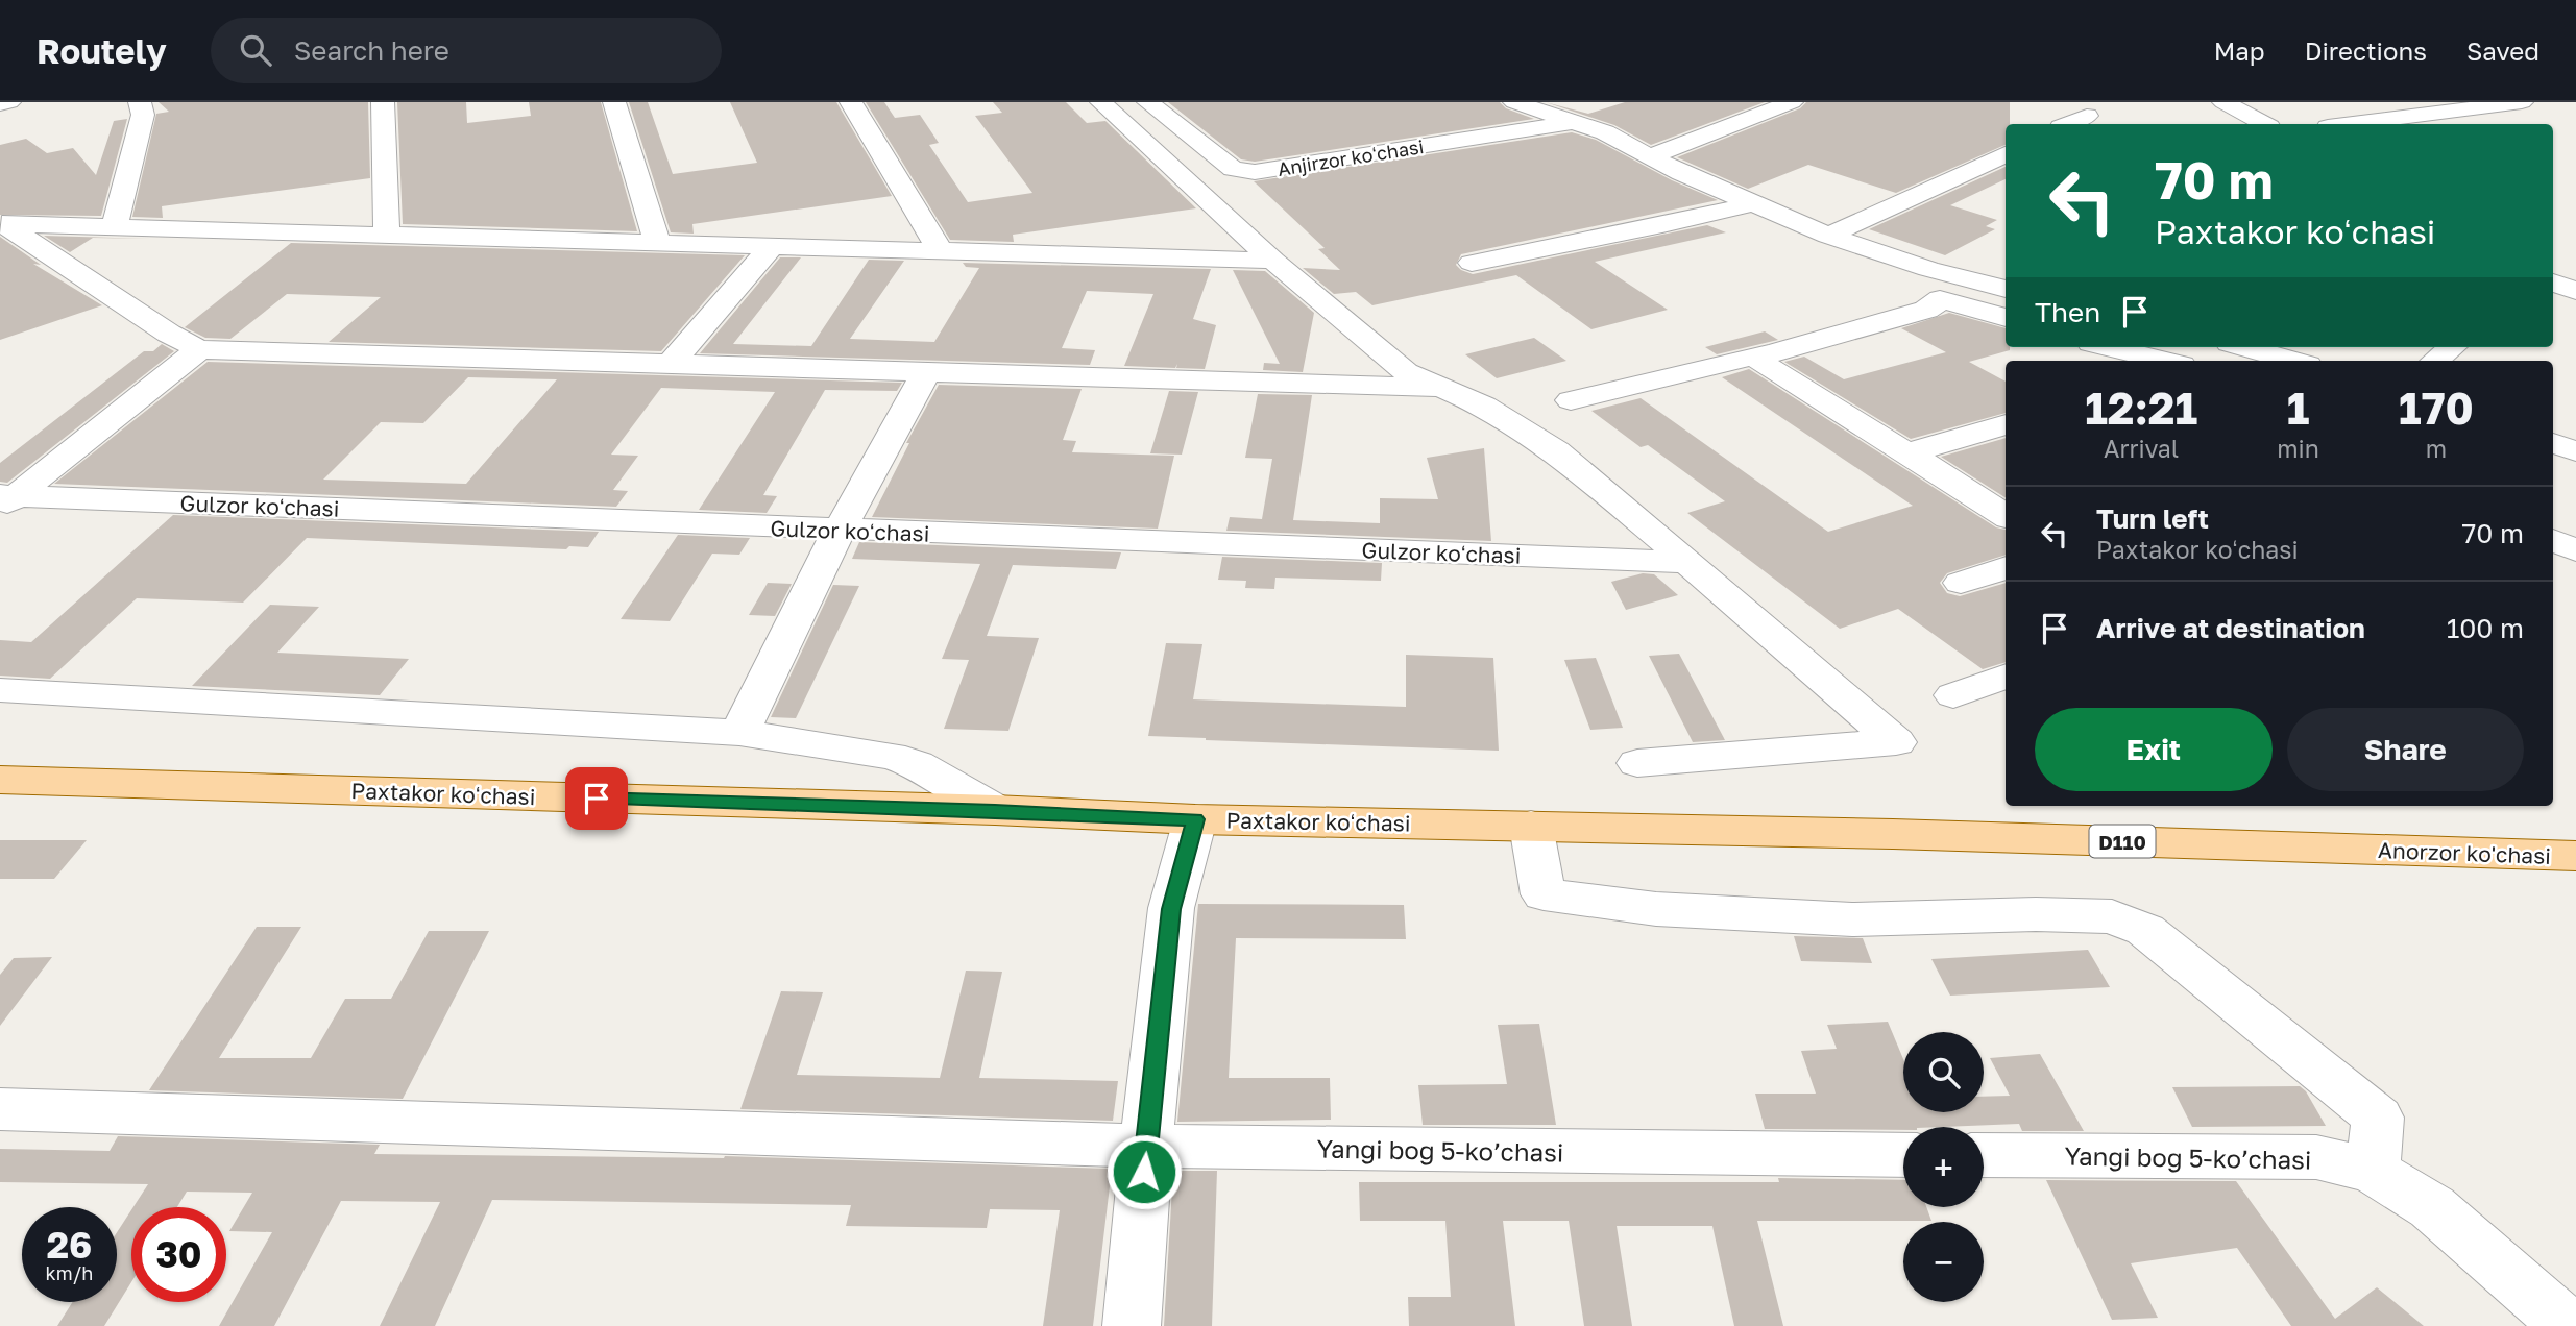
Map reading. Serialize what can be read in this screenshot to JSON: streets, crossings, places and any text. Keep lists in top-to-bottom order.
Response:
{
  "streets": {
    "main road": ["Paxtakor koʻchasi", "D110", "Anorzor ko'chasi"],
    "street": ["Anjirzor koʻchasi", "Gulzor koʻchasi", "Yangi bog 5-koʼchasi"]
  },
  "crossings": [
    ["Paxtakor koʻchasi", "Anorzor ko'chasi"]
  ],
  "page": {
    "header": "Routely",
    "search": "Search here",
    "nav": ["Map", "Directions", "Saved"],
    "turn": ["70 m", "Paxtakor koʻchasi"],
    "then": "Then",
    "eta": [
      "12:21",
      "Arrival",
      "1",
      "min",
      "170",
      "m"
    ],
    "list": [
      {
        "name": "Turn left",
        "note": "Paxtakor koʻchasi",
        "value": "70 m"
      },
      {
        "name": "Arrive at destination",
        "value": "100 m"
      }
    ],
    "buttons": ["Exit", "Share"],
    "map_buttons": ["+", "−"],
    "speed": "26 km/h",
    "limit": "30"
  }
}
